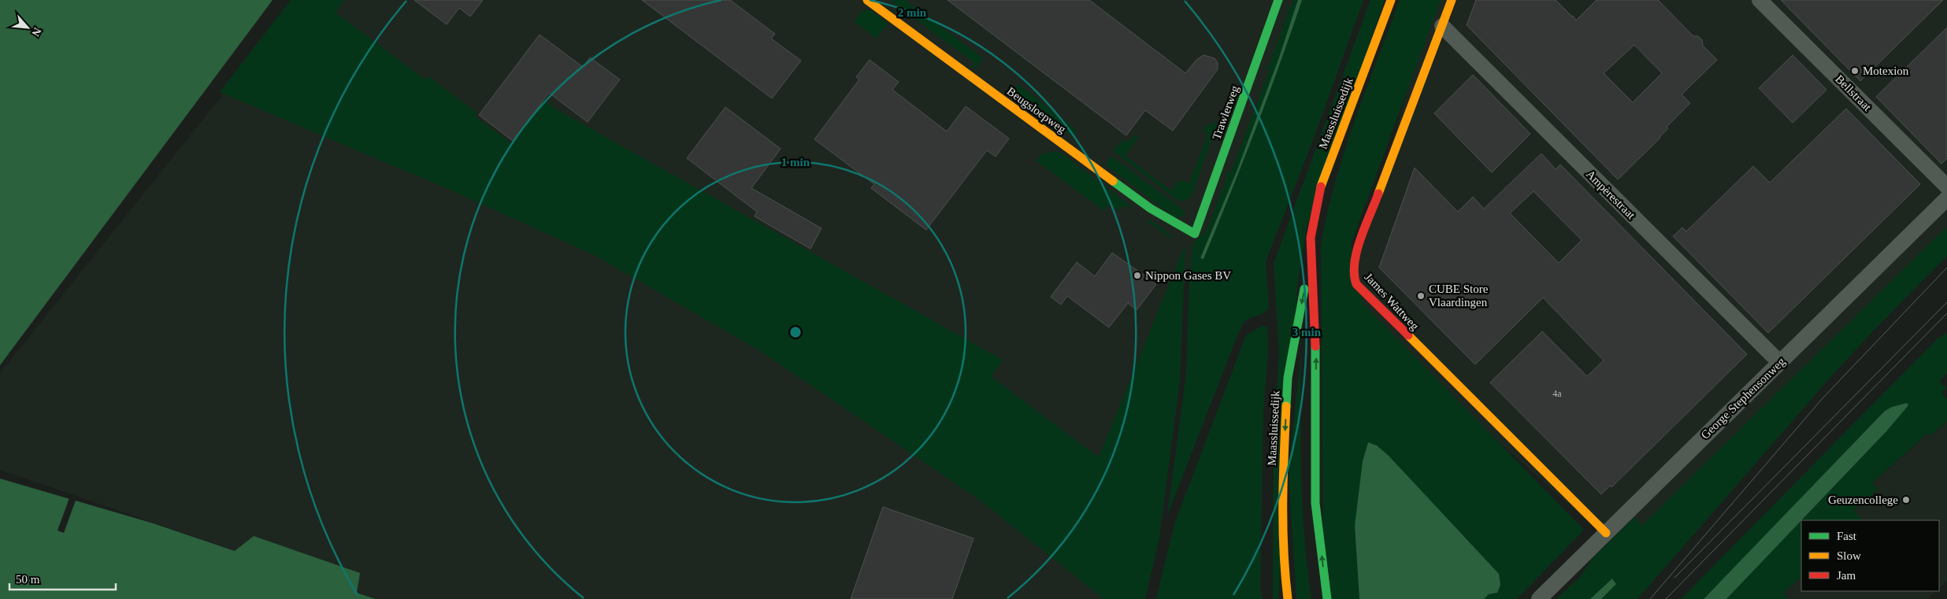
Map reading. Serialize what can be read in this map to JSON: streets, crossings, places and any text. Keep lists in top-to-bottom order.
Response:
{
  "streets": {
    "street": [
      "Bellstraat",
      "Beugsloepweg",
      "Trawlerweg",
      "Maassluissedijk",
      "Ampèrestraat",
      "James Wattweg",
      "George Stephensonweg"
    ]
  },
  "crossings": [
    ["Beugsloepweg", "Trawlerweg"],
    ["Ampèrestraat", "James Wattweg"],
    ["Ampèrestraat", "George Stephensonweg"],
    ["James Wattweg", "George Stephensonweg"]
  ],
  "places": [
    "Motexion",
    "Nippon Gases BV",
    "CUBE Store Vlaardingen",
    "Geuzencollege"
  ],
  "house_numbers": ["4a"],
  "legend": ["Fast", "Slow", "Jam"],
  "scale_bar": "50 m",
  "north": "bottom right",
  "rings": ["2 min", "1 min", "3 min"]
}
